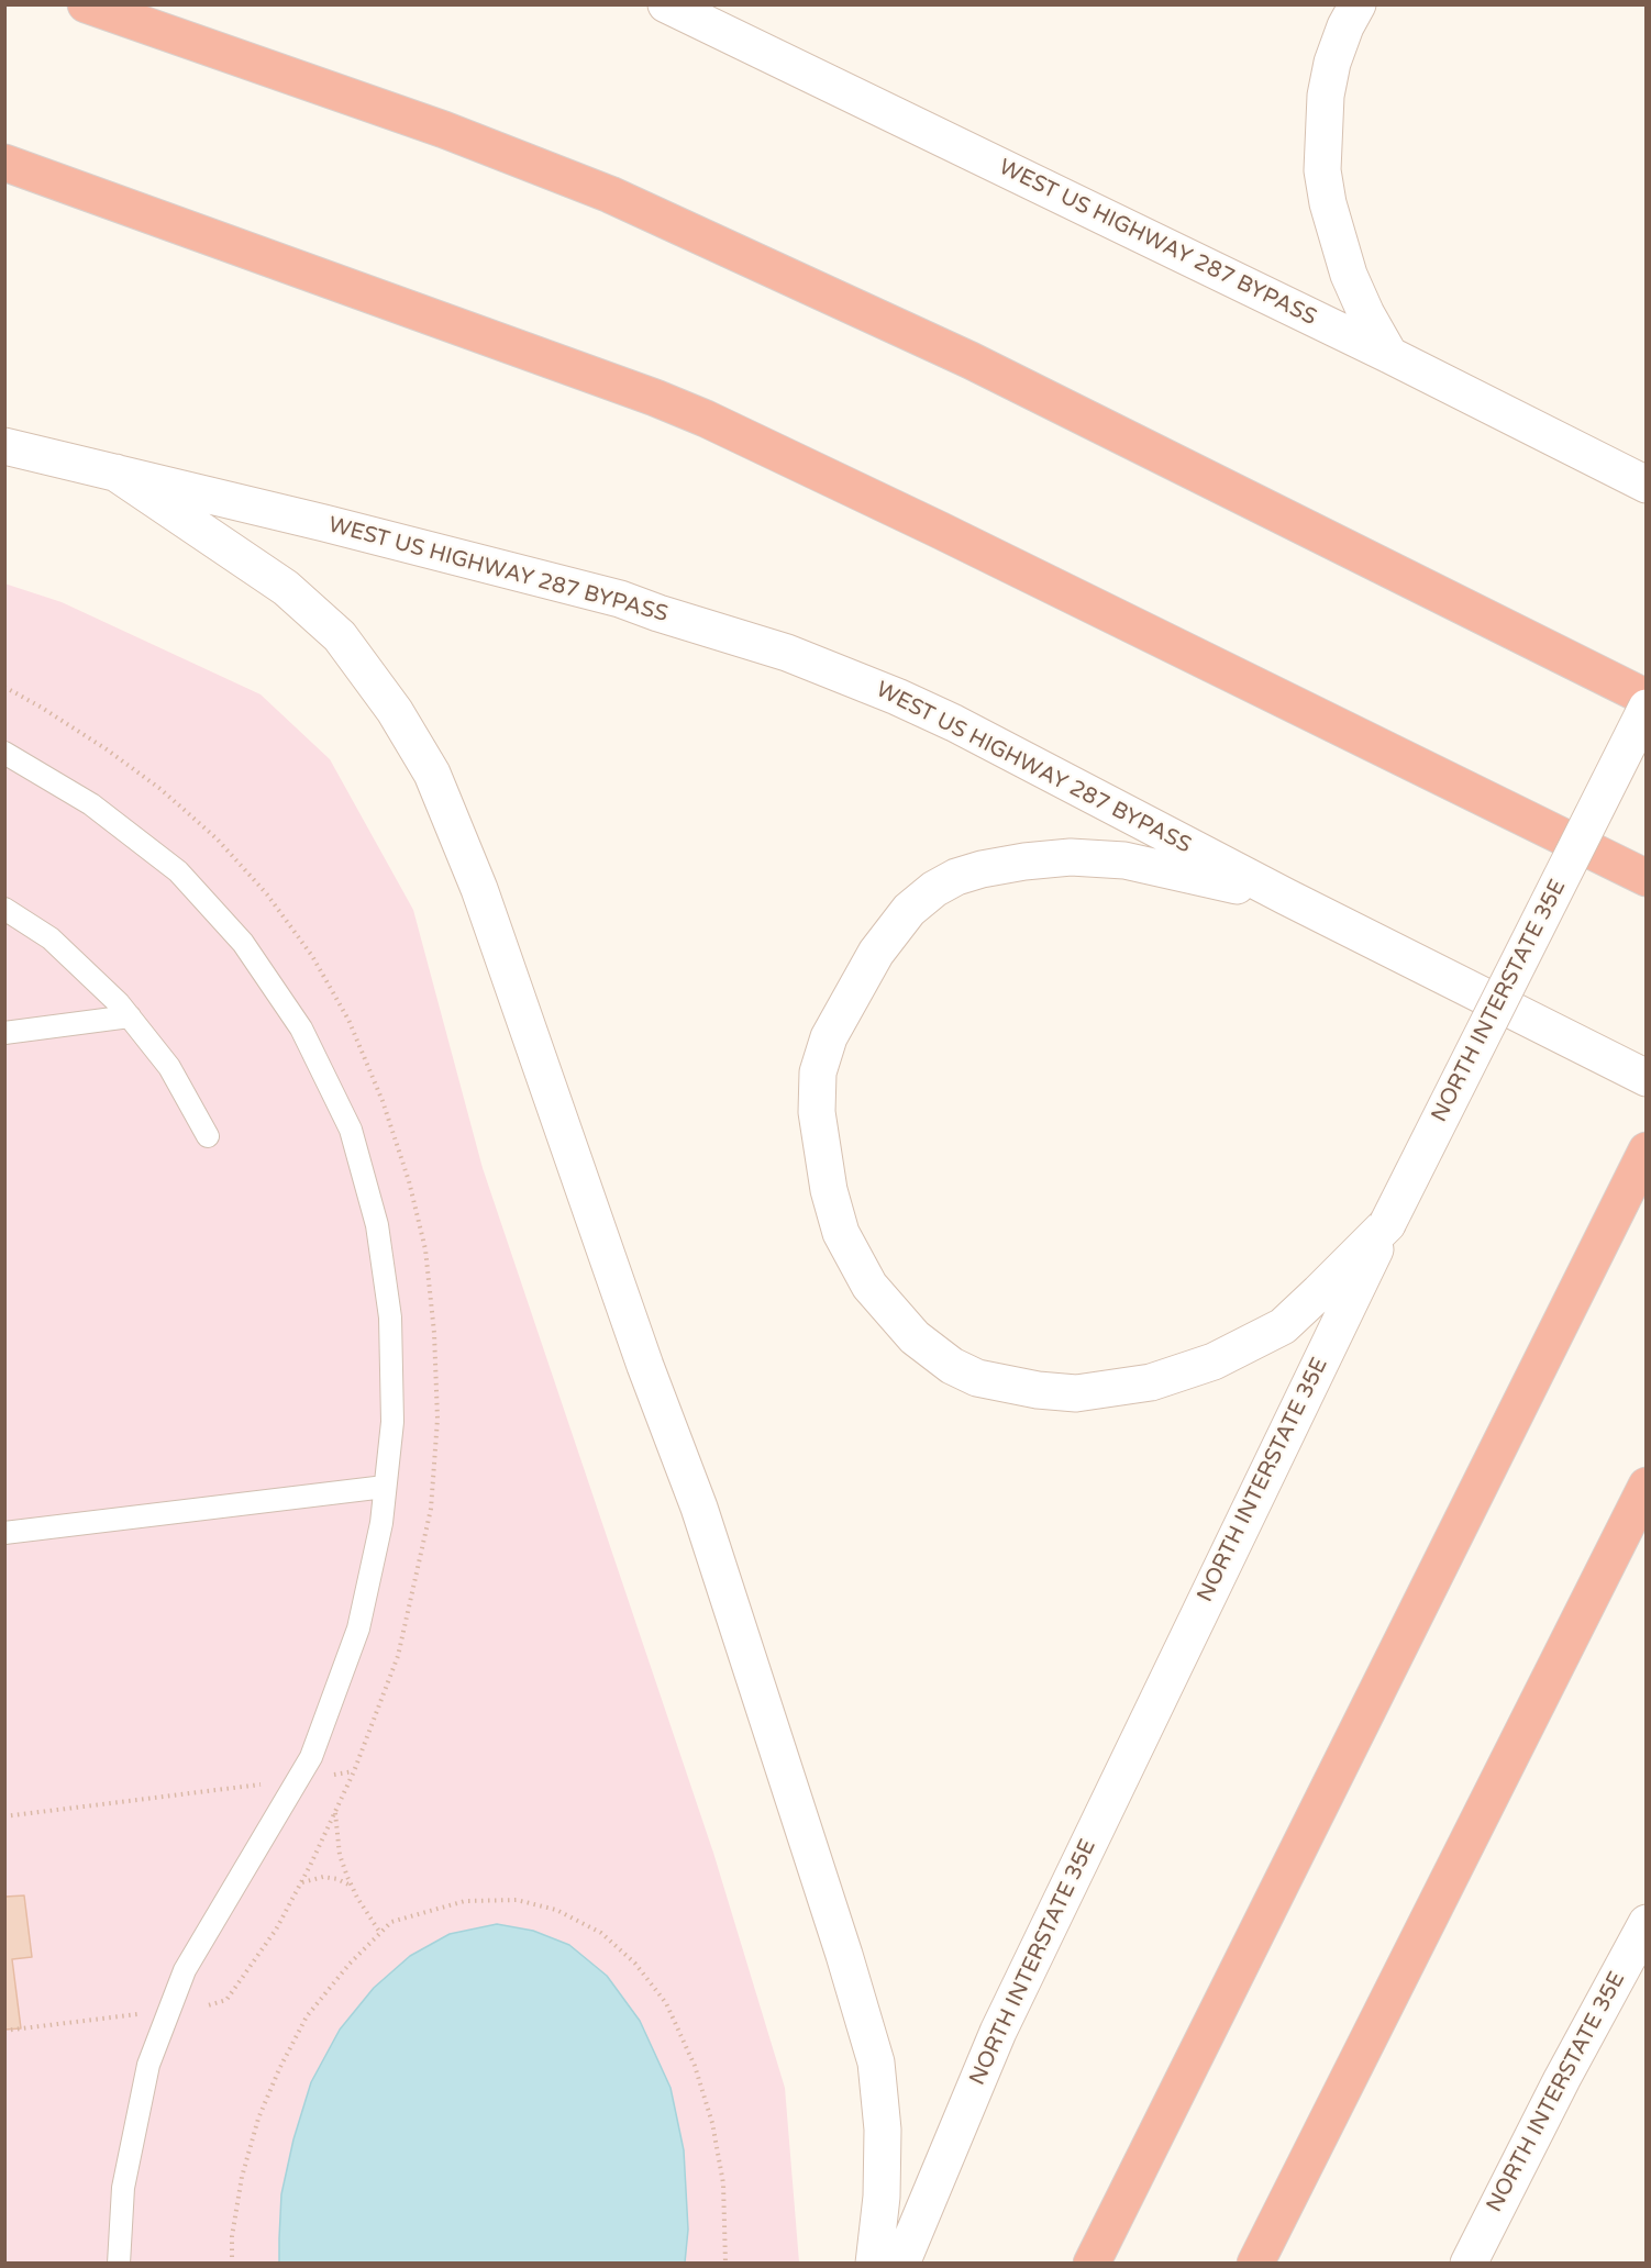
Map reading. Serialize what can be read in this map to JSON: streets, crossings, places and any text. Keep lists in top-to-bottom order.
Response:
{
  "streets": {
    "main road": ["WEST US HIGHWAY 287 BYPASS", "NORTH INTERSTATE 35E"]
  }
}
